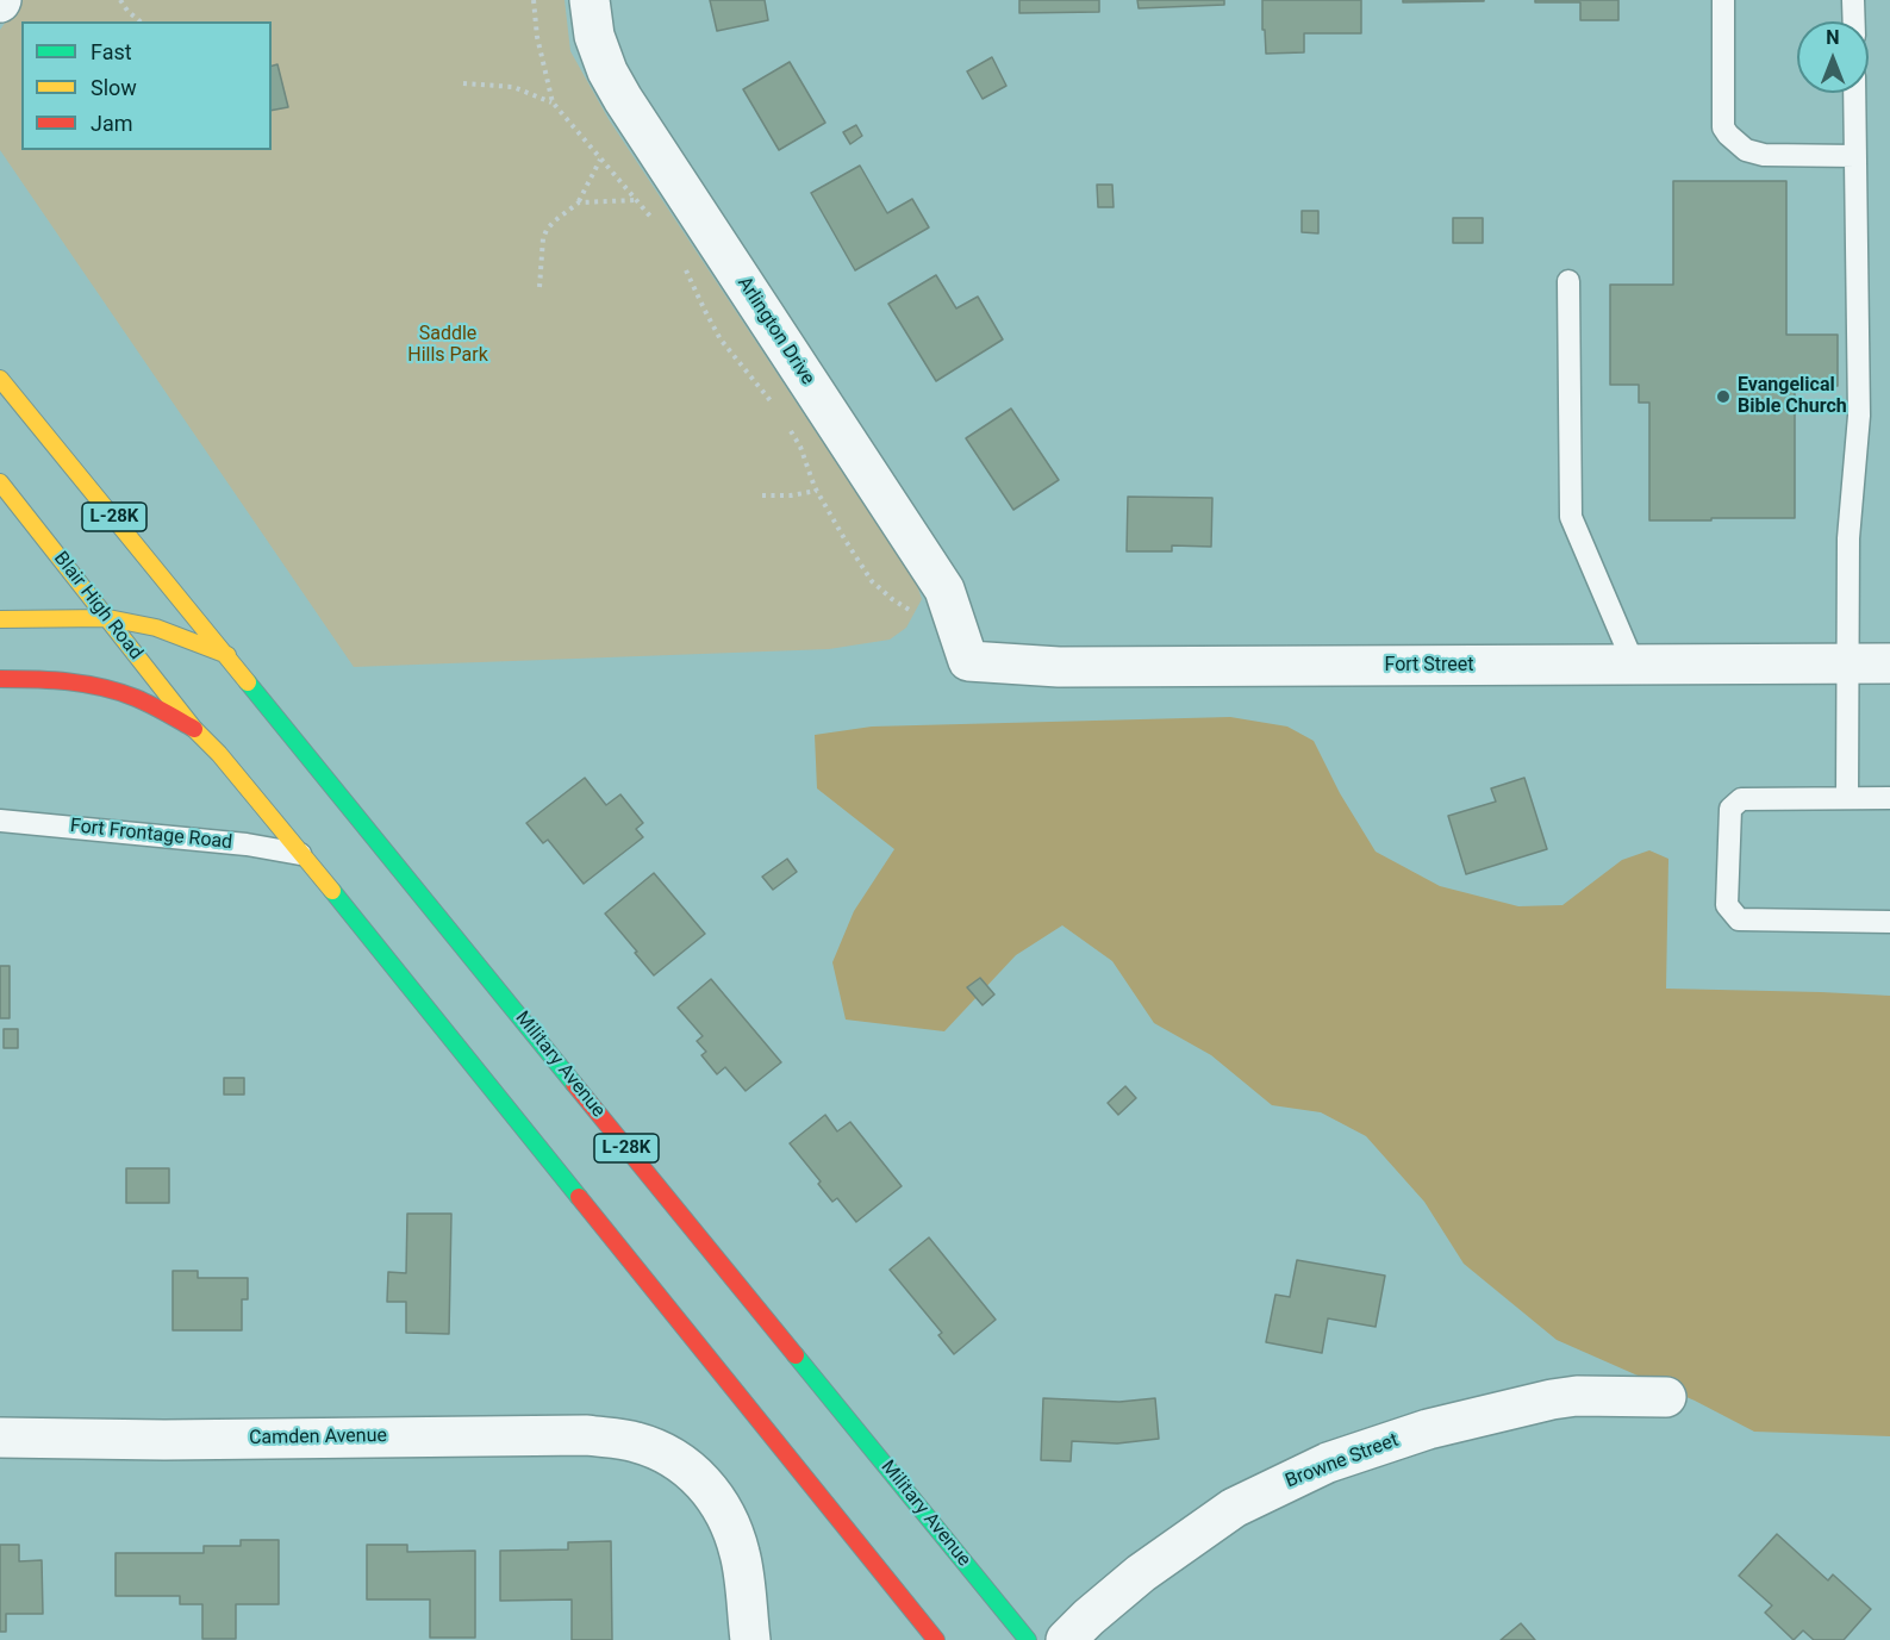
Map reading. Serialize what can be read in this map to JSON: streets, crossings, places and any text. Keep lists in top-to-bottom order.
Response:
{
  "streets": {
    "main road": ["L-28K", "Blair High Road", "Military Avenue"],
    "street": [
      "Arlington Drive",
      "Fort Street",
      "Camden Avenue",
      "Browne Street"
    ],
    "lane": ["Fort Frontage Road"]
  },
  "crossings": [
    ["Arlington Drive", "Fort Street"],
    ["L-28K", "Military Avenue"]
  ],
  "parks": ["Saddle Hills Park"],
  "places": ["Evangelical Bible Church"],
  "legend": ["Fast", "Slow", "Jam"],
  "north": "top"
}
